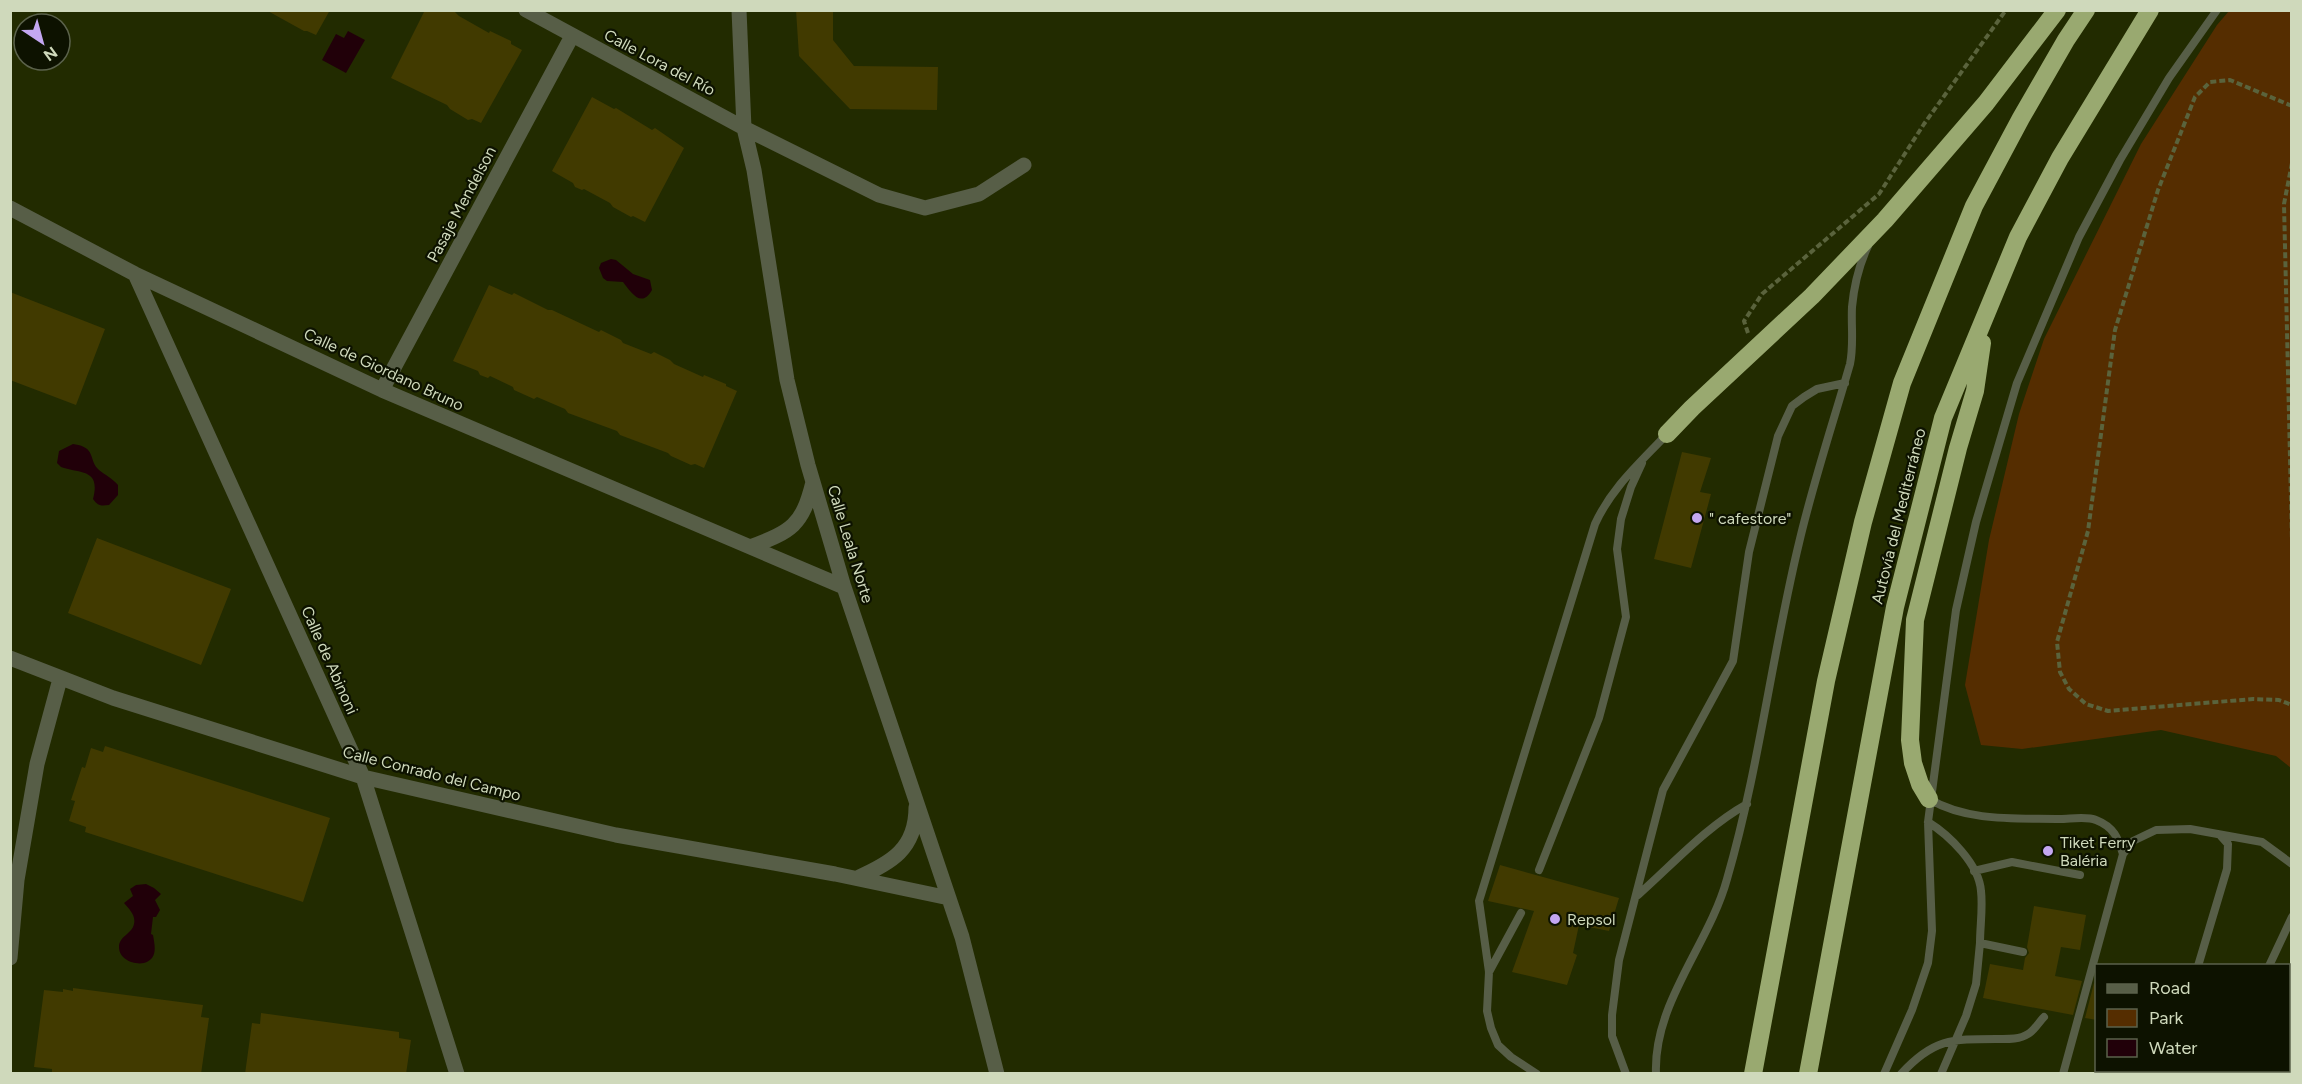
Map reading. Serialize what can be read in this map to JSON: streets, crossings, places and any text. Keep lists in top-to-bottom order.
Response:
{
  "streets": {
    "highway": ["Autovía del Mediterráneo"],
    "street": [
      "Calle Lora del Río",
      "Pasaje Mendelson",
      "Calle de Giordano Bruno",
      "Calle Leala Norte",
      "Calle de Abinoni",
      "Calle Conrado del Campo"
    ]
  },
  "crossings": [
    ["Calle Lora del Río", "Pasaje Mendelson"],
    ["Calle Lora del Río", "Calle Leala Norte"],
    ["Pasaje Mendelson", "Calle de Giordano Bruno"],
    ["Calle de Giordano Bruno", "Calle Leala Norte"],
    ["Calle de Giordano Bruno", "Calle de Abinoni"],
    ["Calle Leala Norte", "Calle Conrado del Campo"],
    ["Calle de Abinoni", "Calle Conrado del Campo"]
  ],
  "places": ["\" cafestore\"", "Tiket Ferry Baléria", "Repsol"],
  "legend": ["Road", "Park", "Water"],
  "north": "bottom right"
}
